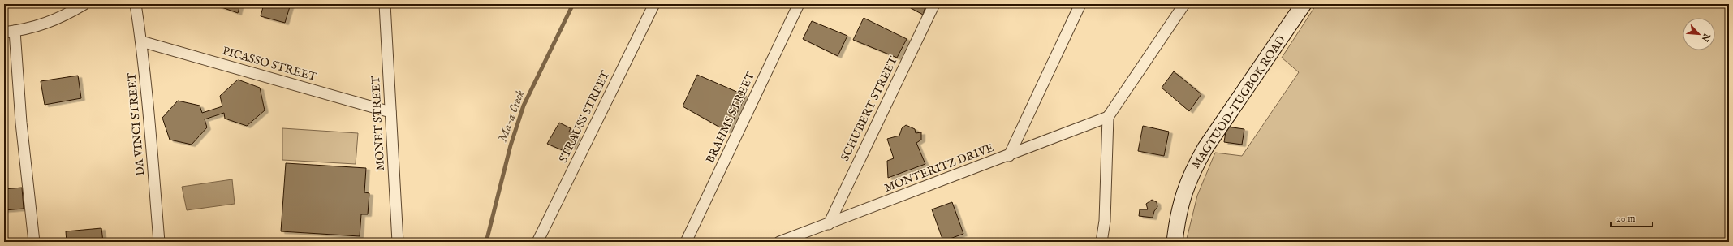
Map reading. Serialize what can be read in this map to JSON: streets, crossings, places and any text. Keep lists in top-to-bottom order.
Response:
{
  "streets": {
    "main road": ["MAGTUOD-TUGBOK ROAD"],
    "street": [
      "PICASSO STREET",
      "SCHUBERT STREET",
      "STRAUSS STREET",
      "BRAHMS STREET",
      "MONET STREET",
      "DA VINCI STREET",
      "MONTERITZ DRIVE"
    ]
  },
  "crossings": [
    ["PICASSO STREET", "MONET STREET"],
    ["PICASSO STREET", "DA VINCI STREET"],
    ["SCHUBERT STREET", "MONTERITZ DRIVE"]
  ],
  "water": ["Ma-a Creek"],
  "scale_bar": "20 m",
  "north": "bottom right"
}
